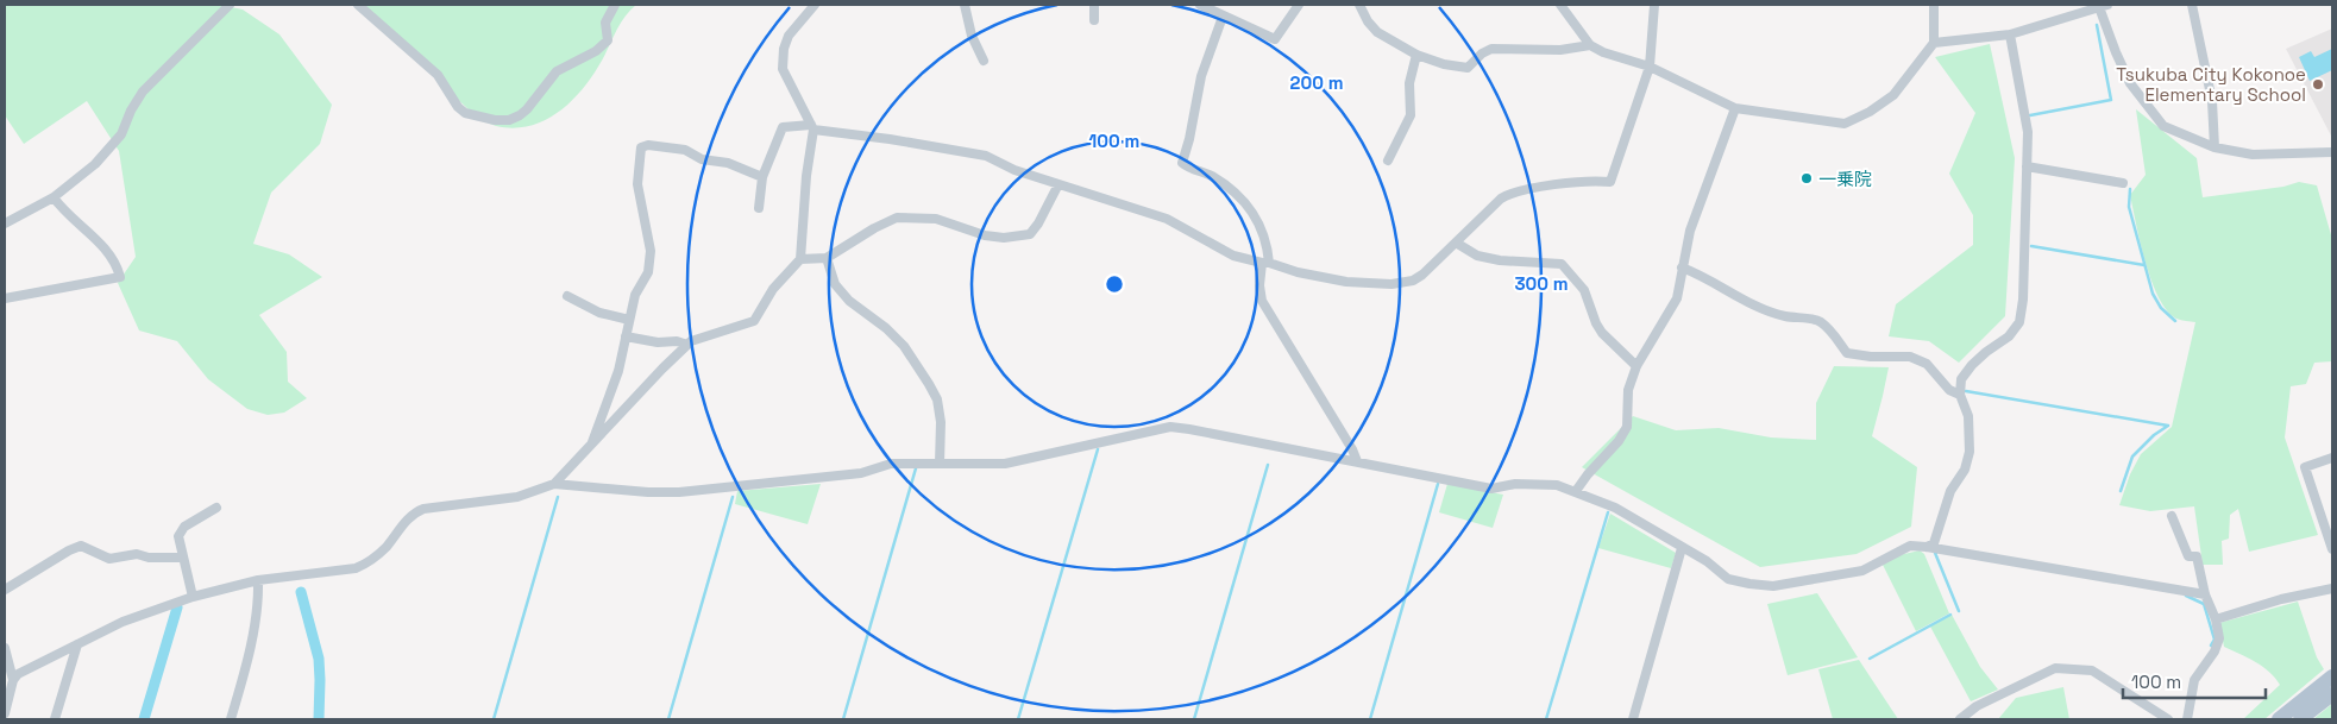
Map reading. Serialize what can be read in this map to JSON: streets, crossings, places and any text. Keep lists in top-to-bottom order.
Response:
{
  "places": ["Tsukuba City Kokonoe Elementary School", "一乗院"],
  "scale_bar": "100 m",
  "rings": ["200 m", "100 m", "300 m"]
}
